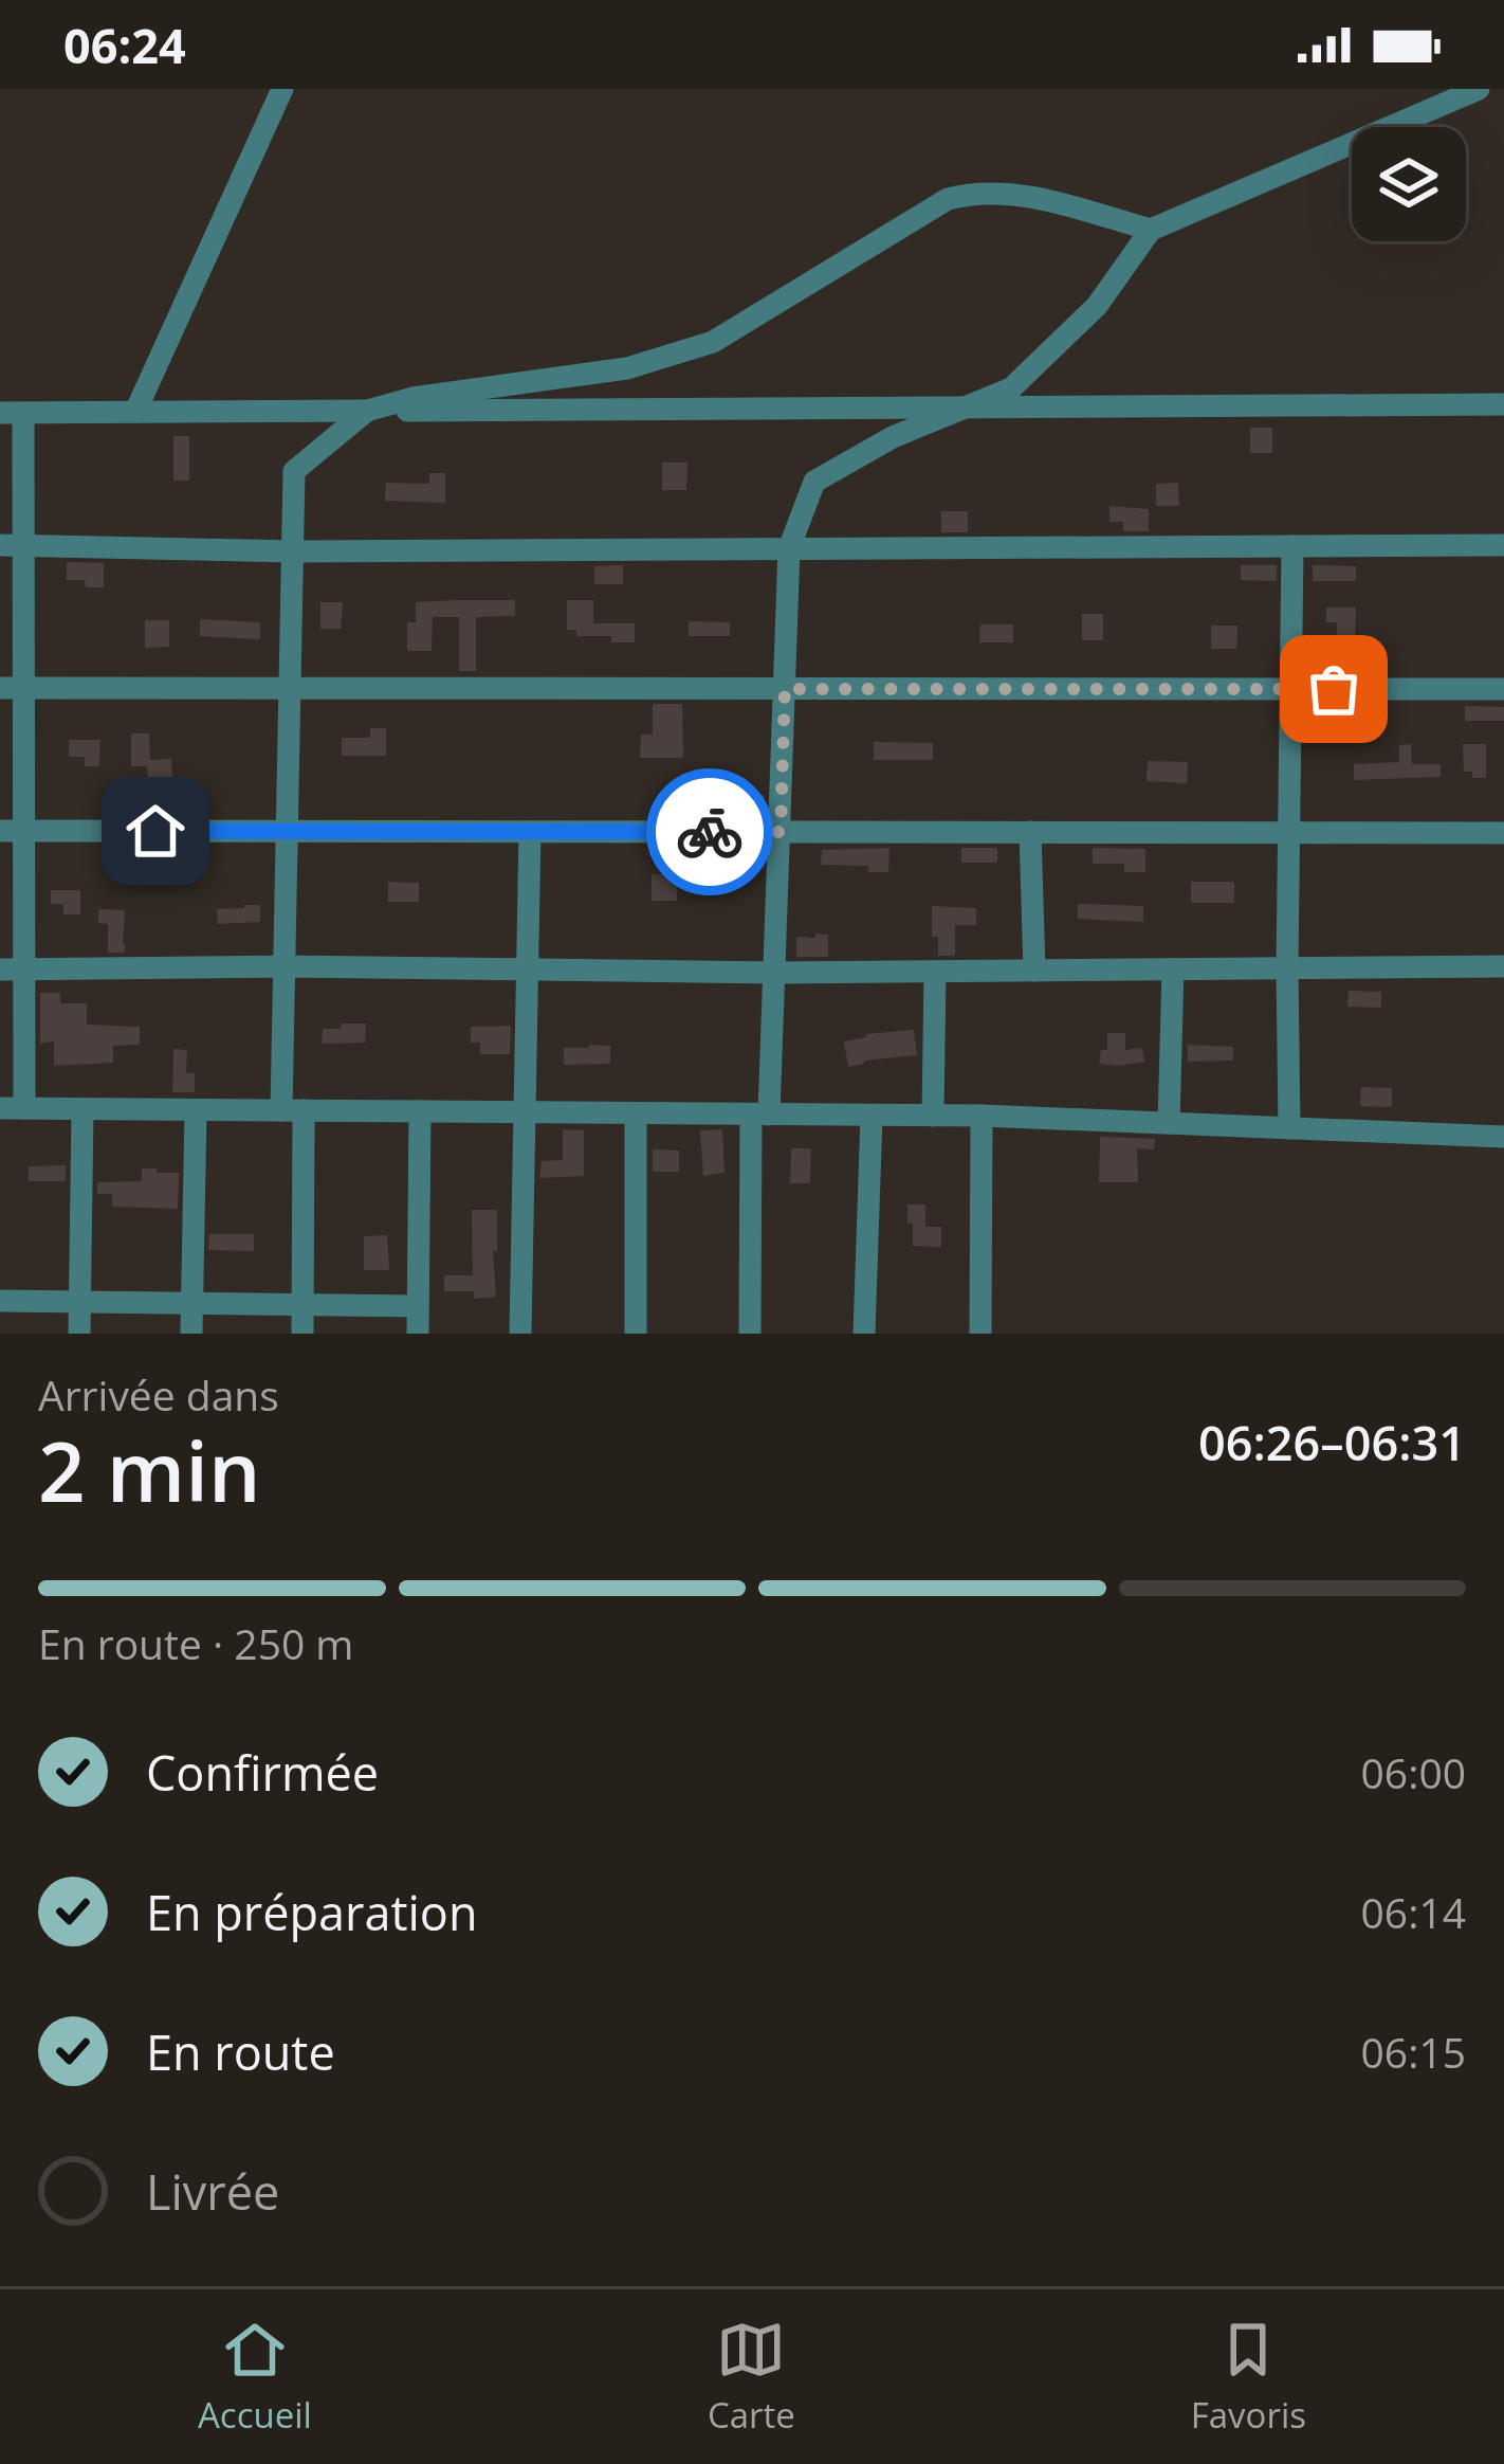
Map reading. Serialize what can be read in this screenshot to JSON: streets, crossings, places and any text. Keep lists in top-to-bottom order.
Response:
{
  "page": {
    "status": "06:24",
    "heading": ["2 min", "Arrivée dans", "06:26–06:31"],
    "bar": "En route · 250 m",
    "list": [
      ["Confirmée", "06:00"],
      ["En préparation", "06:14"],
      ["En route", "06:15"],
      "Livrée"
    ],
    "tabs": ["Accueil", "Carte", "Favoris"]
  }
}
